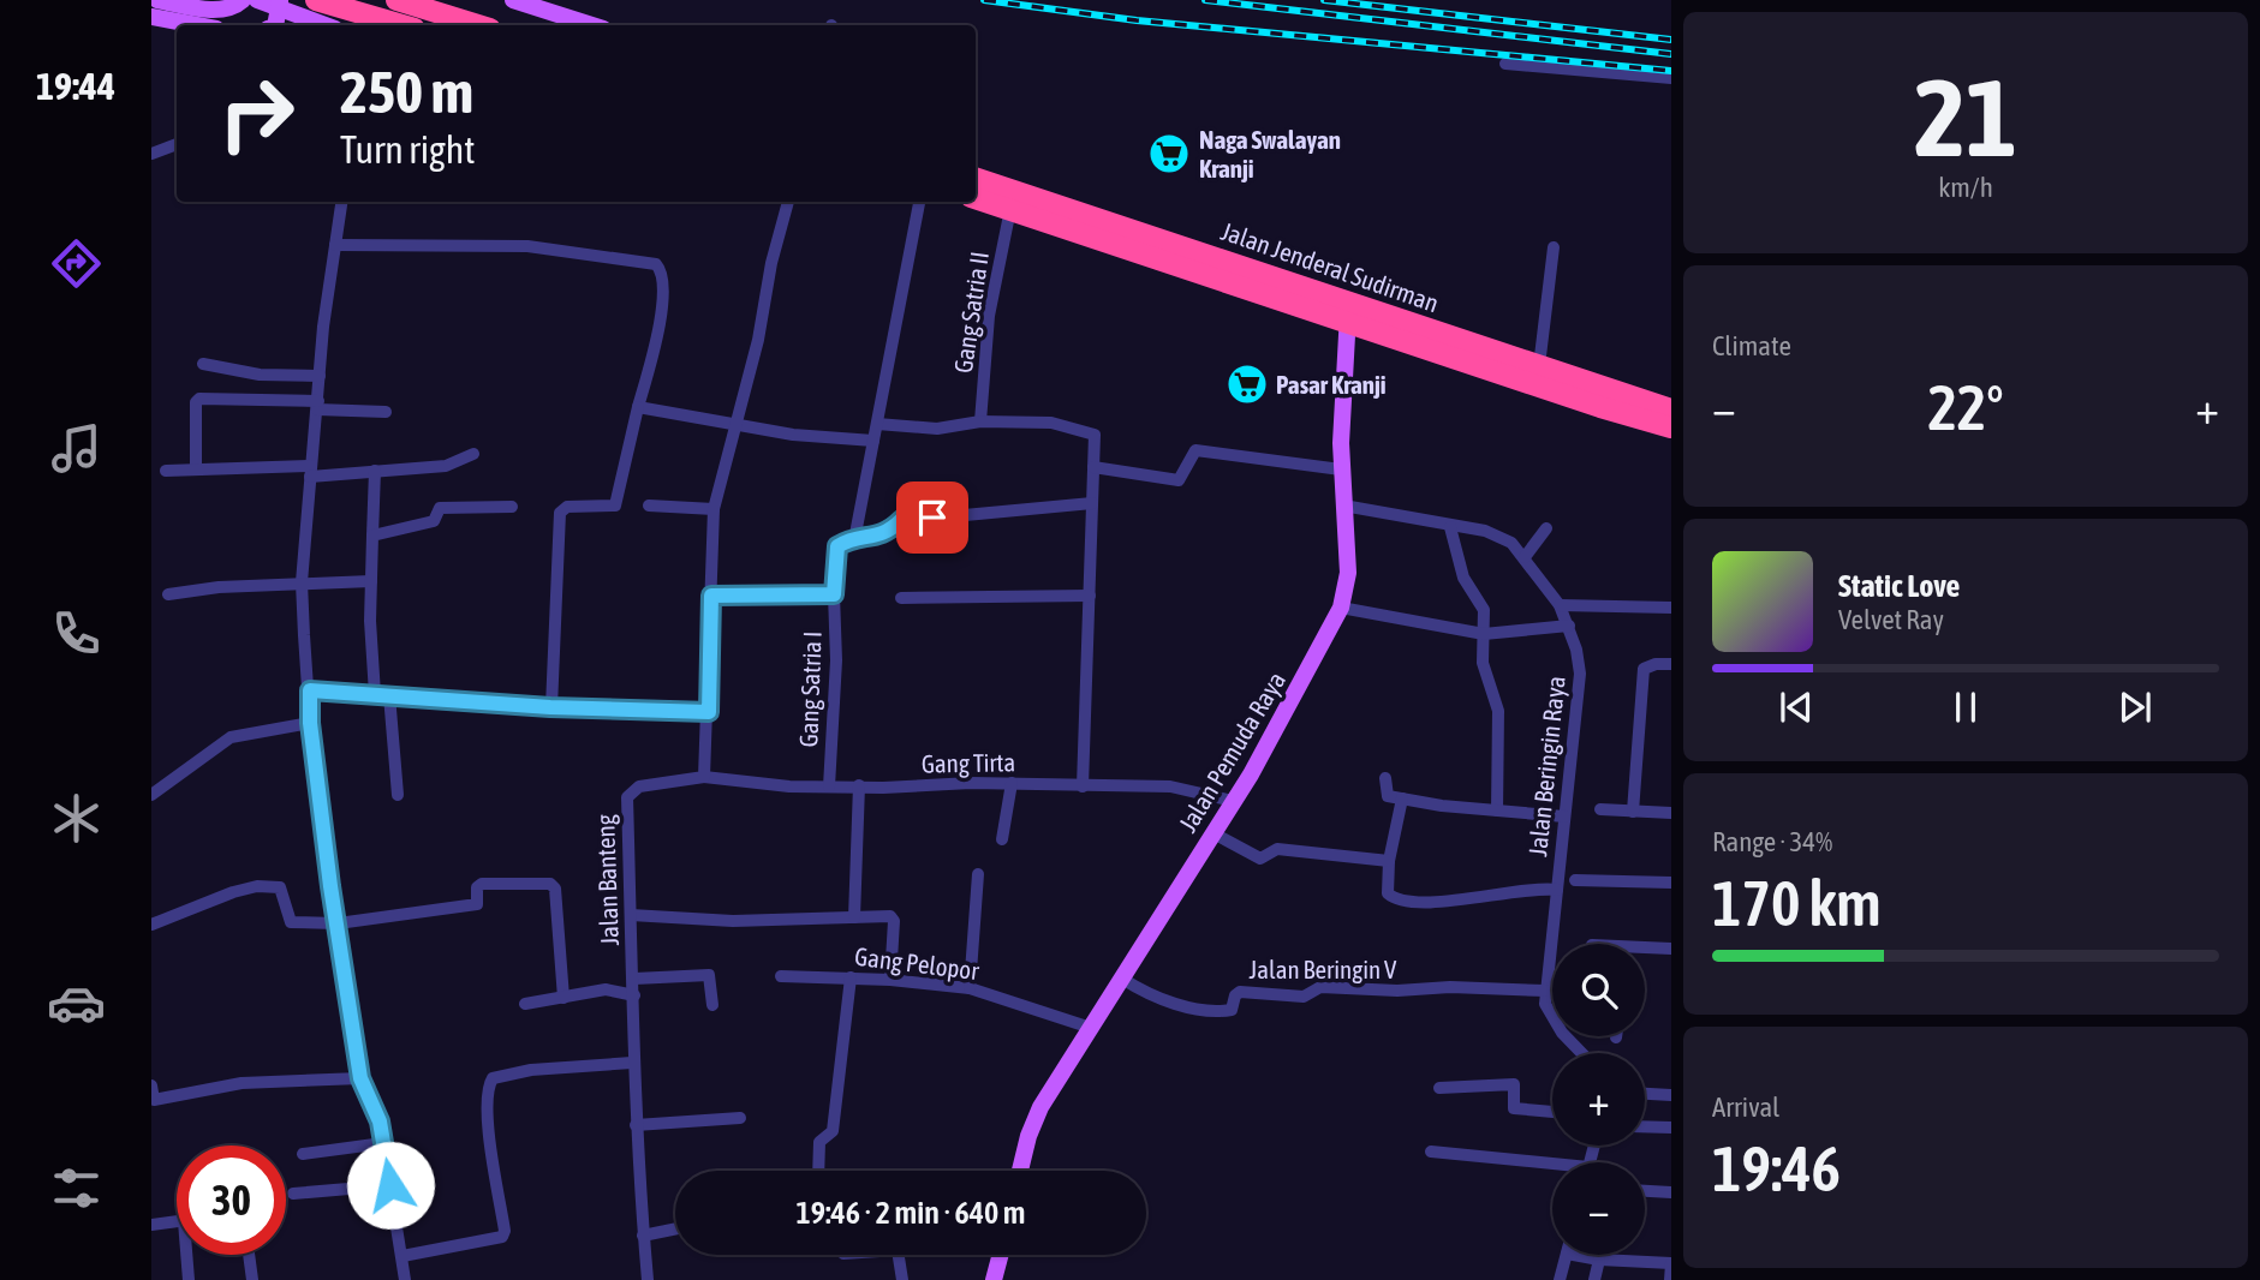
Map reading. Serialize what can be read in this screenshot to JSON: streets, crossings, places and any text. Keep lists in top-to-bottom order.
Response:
{
  "streets": {
    "highway": ["Jalan Jenderal Sudirman"],
    "main road": ["Jalan Pemuda Raya"],
    "street": [
      "Gang Satria II",
      "Gang Satria I",
      "Gang Tirta",
      "Jalan Beringin Raya",
      "Jalan Banteng",
      "Gang Pelopor",
      "Jalan Beringin V"
    ]
  },
  "crossings": [
    ["Jalan Jenderal Sudirman", "Gang Satria II"],
    ["Jalan Jenderal Sudirman", "Jalan Pemuda Raya"],
    ["Gang Satria I", "Gang Tirta"],
    ["Jalan Pemuda Raya", "Gang Tirta"],
    ["Jalan Pemuda Raya", "Jalan Beringin Raya"],
    ["Jalan Pemuda Raya", "Gang Pelopor"],
    ["Jalan Pemuda Raya", "Jalan Beringin V"],
    ["Gang Tirta", "Jalan Banteng"],
    ["Jalan Beringin Raya", "Jalan Beringin V"]
  ],
  "places": {
    "supermarket": ["Naga Swalayan Kranji", "Pasar Kranji"]
  },
  "page": {
    "tabs": "19:44",
    "tile": [
      ["21", "km/h"],
      "Climate",
      ["Range · 34%", "170 km"],
      ["Arrival", "19:46"]
    ],
    "turn": ["250 m", "Turn right"],
    "heat": ["−", "22°", "+"],
    "song": ["Static Love", "Velvet Ray"],
    "map_buttons": ["+", "−"],
    "limit": "30",
    "trip": "19:46 · 2 min · 640 m"
  }
}
